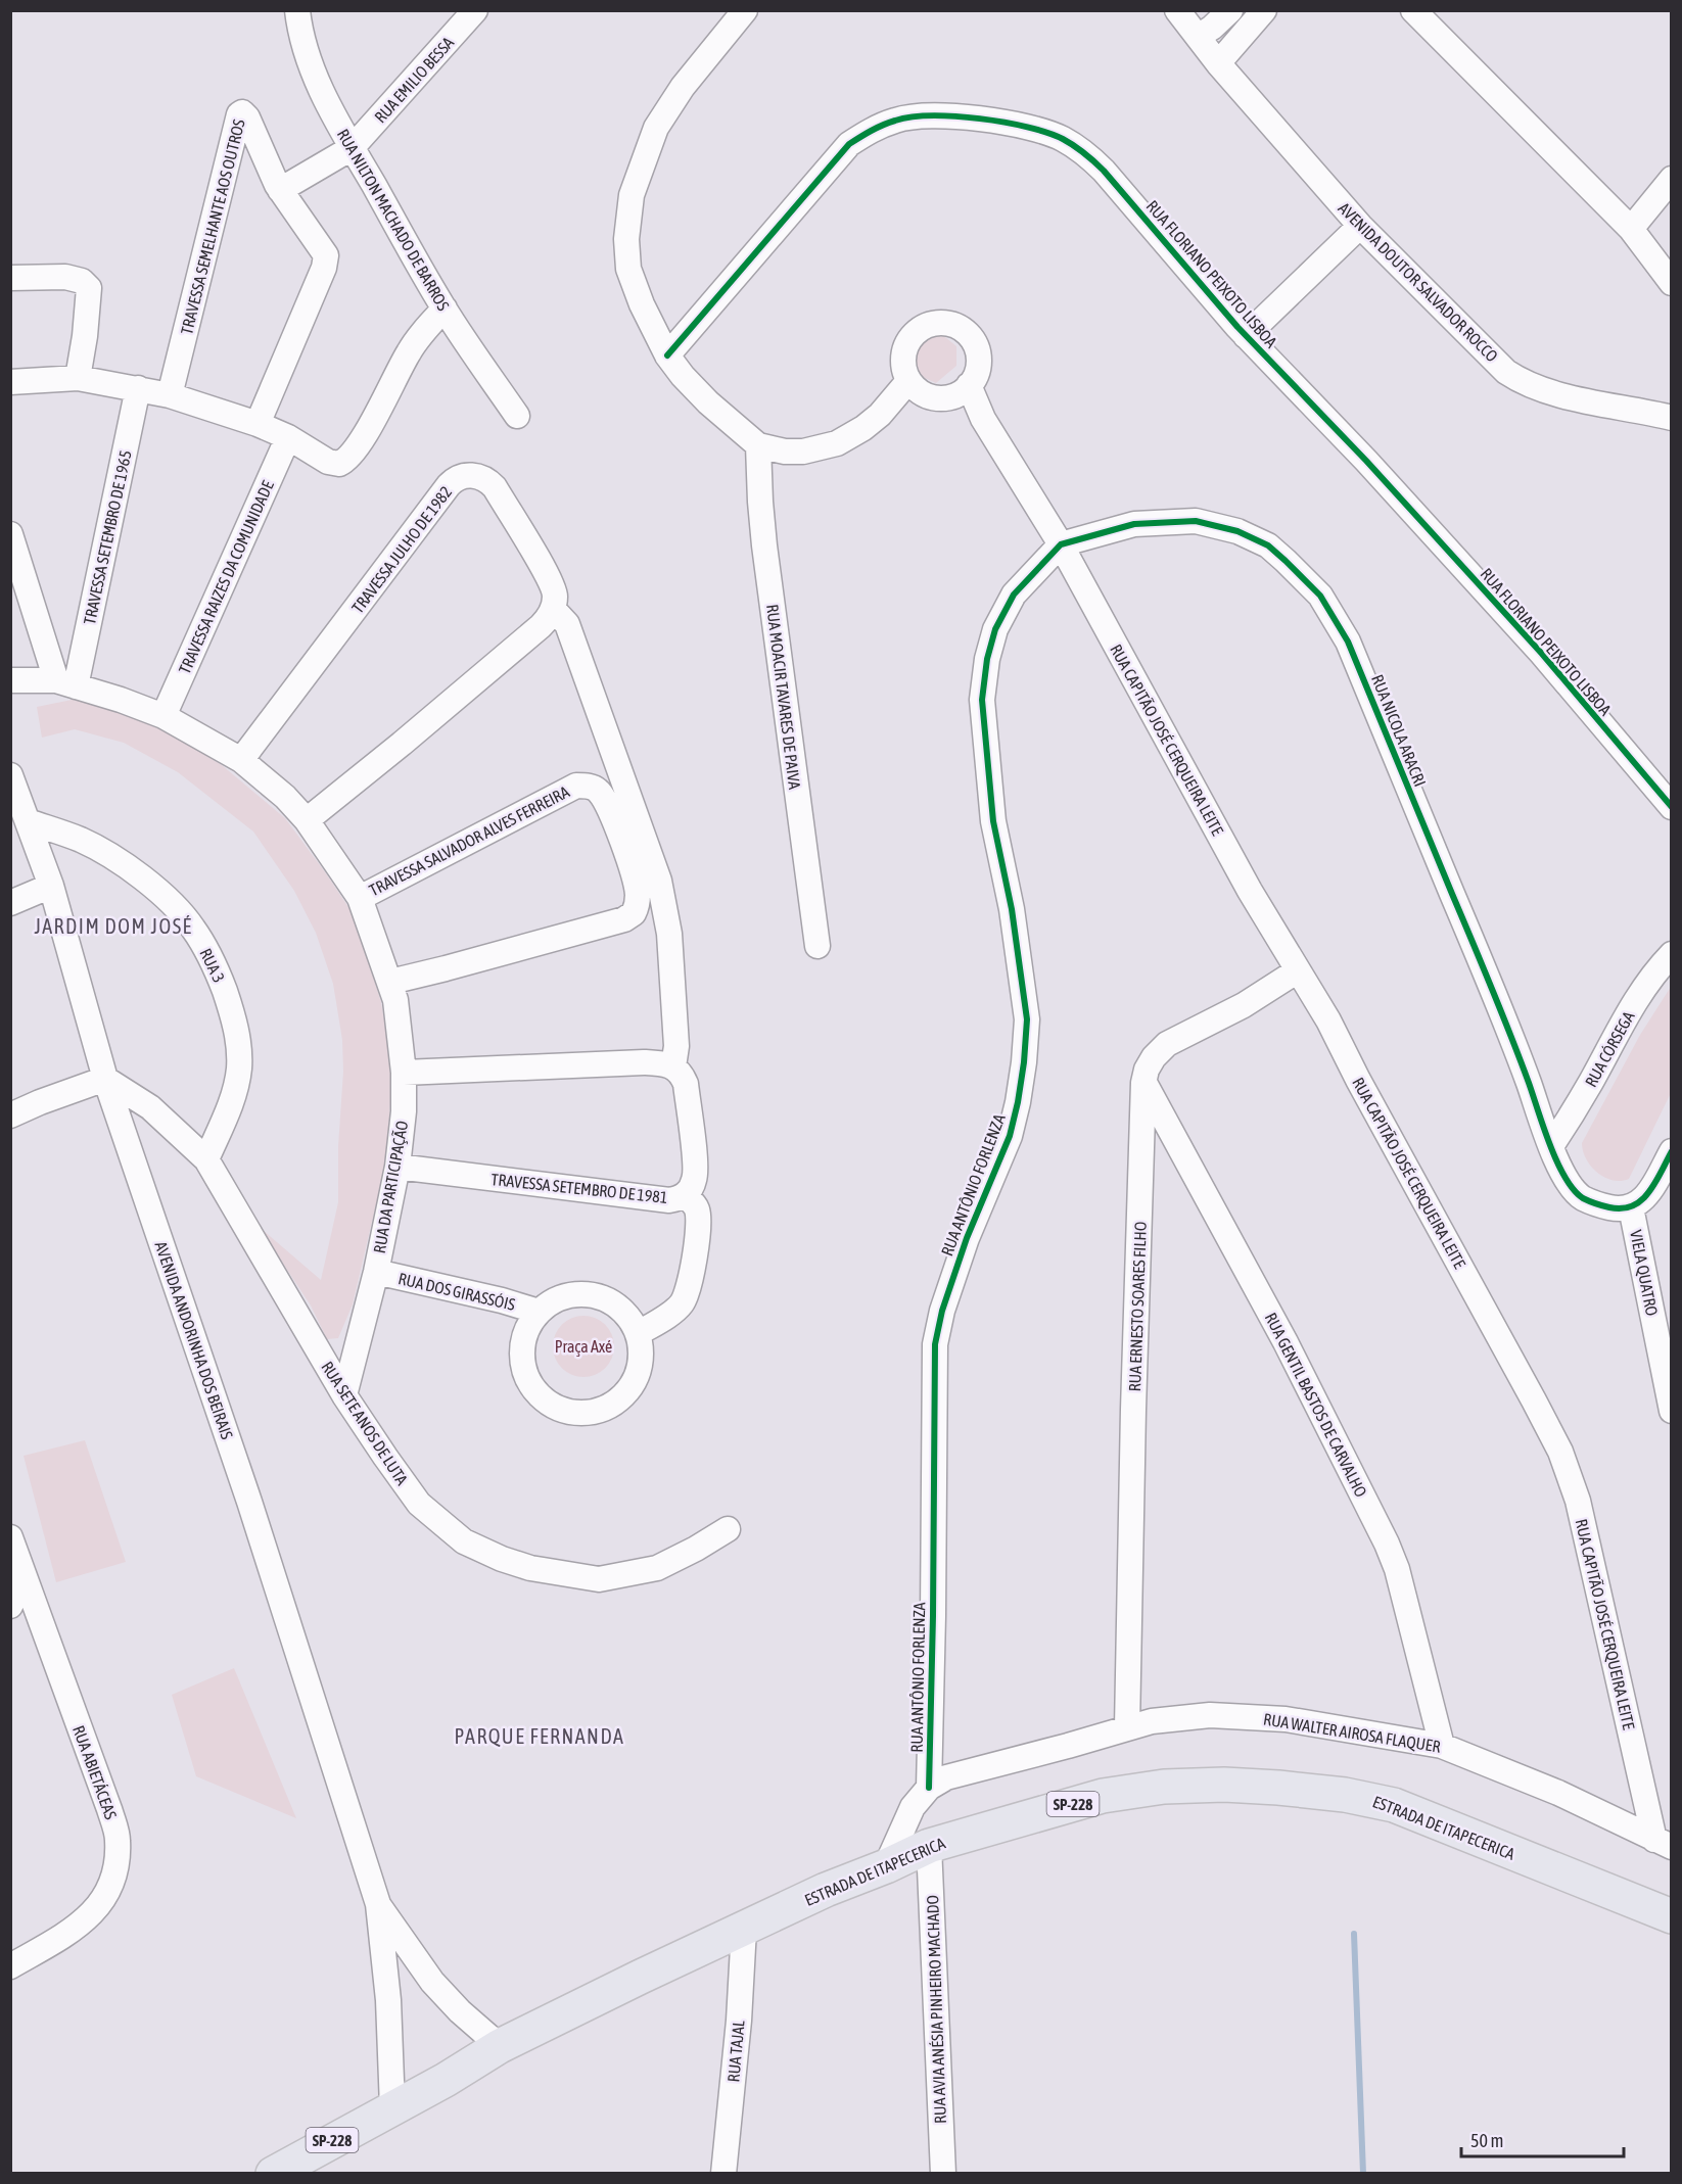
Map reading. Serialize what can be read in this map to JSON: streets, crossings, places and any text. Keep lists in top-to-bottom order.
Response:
{
  "streets": {
    "main road": ["SP-228", "ESTRADA DE ITAPECERICA"],
    "street": [
      "RUA EMILIO BESSA",
      "RUA NILTON MACHADO DE BARROS",
      "TRAVESSA SEMELHANTE AOS OUTROS",
      "RUA FLORIANO PEIXOTO LISBOA",
      "AVENIDA DOUTOR SALVADOR ROCCO",
      "TRAVESSA SETEMBRO DE 1965",
      "TRAVESSA JULHO DE 1982",
      "TRAVESSA RAIZES DA COMUNIDADE",
      "RUA MOACIR TAVARES DE PAIVA",
      "RUA NICOLA ARACRI",
      "RUA CAPITÃO JOSÉ CERQUEIRA LEITE",
      "TRAVESSA SALVADOR ALVES FERREIRA",
      "RUA 3",
      "RUA CÓRSEGA",
      "RUA ANTÔNIO FORLENZA",
      "RUA DA PARTICIPAÇÃO",
      "TRAVESSA SETEMBRO DE 1981",
      "VIELA QUATRO",
      "RUA DOS GIRASSÓIS",
      "RUA ERNESTO SOARES FILHO",
      "AVENIDA ANDORINHA DOS BEIRAIS",
      "RUA GENTIL BASTOS DE CARVALHO",
      "RUA SETE ANOS DE LUTA",
      "RUA WALTER AIROSA FLAQUER",
      "RUA ABIETÁCEAS",
      "RUA AVIA ANÉSIA PINHEIRO MACHADO",
      "RUA TAJAL"
    ]
  },
  "crossings": [
    ["RUA EMILIO BESSA", "RUA NILTON MACHADO DE BARROS"],
    ["RUA EMILIO BESSA", "TRAVESSA SEMELHANTE AOS OUTROS"],
    ["TRAVESSA SETEMBRO DE 1965", "RUA DA PARTICIPAÇÃO"],
    ["TRAVESSA JULHO DE 1982", "RUA DA PARTICIPAÇÃO"],
    ["TRAVESSA RAIZES DA COMUNIDADE", "RUA DA PARTICIPAÇÃO"],
    ["RUA NICOLA ARACRI", "RUA CAPITÃO JOSÉ CERQUEIRA LEITE"],
    ["RUA NICOLA ARACRI", "RUA CÓRSEGA"],
    ["RUA NICOLA ARACRI", "RUA ANTÔNIO FORLENZA"],
    ["RUA NICOLA ARACRI", "VIELA QUATRO"],
    ["RUA CAPITÃO JOSÉ CERQUEIRA LEITE", "RUA ANTÔNIO FORLENZA"],
    ["RUA CAPITÃO JOSÉ CERQUEIRA LEITE", "RUA ERNESTO SOARES FILHO"],
    ["RUA CAPITÃO JOSÉ CERQUEIRA LEITE", "RUA WALTER AIROSA FLAQUER"],
    ["TRAVESSA SALVADOR ALVES FERREIRA", "RUA DA PARTICIPAÇÃO"],
    ["RUA 3", "AVENIDA ANDORINHA DOS BEIRAIS"],
    ["RUA 3", "RUA SETE ANOS DE LUTA"],
    ["RUA ANTÔNIO FORLENZA", "RUA WALTER AIROSA FLAQUER"],
    ["RUA DA PARTICIPAÇÃO", "TRAVESSA SETEMBRO DE 1981"],
    ["RUA DA PARTICIPAÇÃO", "RUA DOS GIRASSÓIS"],
    ["RUA DA PARTICIPAÇÃO", "RUA SETE ANOS DE LUTA"],
    ["RUA ERNESTO SOARES FILHO", "RUA GENTIL BASTOS DE CARVALHO"],
    ["RUA ERNESTO SOARES FILHO", "RUA WALTER AIROSA FLAQUER"],
    ["AVENIDA ANDORINHA DOS BEIRAIS", "RUA SETE ANOS DE LUTA"],
    ["AVENIDA ANDORINHA DOS BEIRAIS", "SP-228"],
    ["AVENIDA ANDORINHA DOS BEIRAIS", "ESTRADA DE ITAPECERICA"],
    ["RUA GENTIL BASTOS DE CARVALHO", "RUA WALTER AIROSA FLAQUER"],
    ["RUA WALTER AIROSA FLAQUER", "ESTRADA DE ITAPECERICA"],
    ["SP-228", "ESTRADA DE ITAPECERICA"],
    ["ESTRADA DE ITAPECERICA", "RUA AVIA ANÉSIA PINHEIRO MACHADO"],
    ["ESTRADA DE ITAPECERICA", "RUA TAJAL"]
  ],
  "districts": ["JARDIM DOM JOSÉ", "PARQUE FERNANDA"],
  "parks": ["Praça Axé"],
  "scale_bar": "50 m"
}
